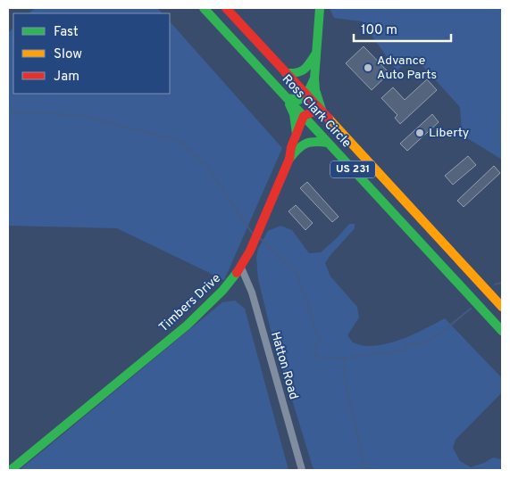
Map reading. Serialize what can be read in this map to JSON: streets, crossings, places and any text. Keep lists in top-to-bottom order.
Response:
{
  "streets": {
    "main road": ["Ross Clark Circle", "US 231", "Timbers Drive"],
    "street": ["Hatton Road"]
  },
  "crossings": [
    ["Ross Clark Circle", "Timbers Drive"],
    ["Timbers Drive", "Hatton Road"]
  ],
  "places": ["Advance Auto Parts", "Liberty"],
  "legend": ["Fast", "Slow", "Jam"],
  "scale_bar": "100 m"
}
